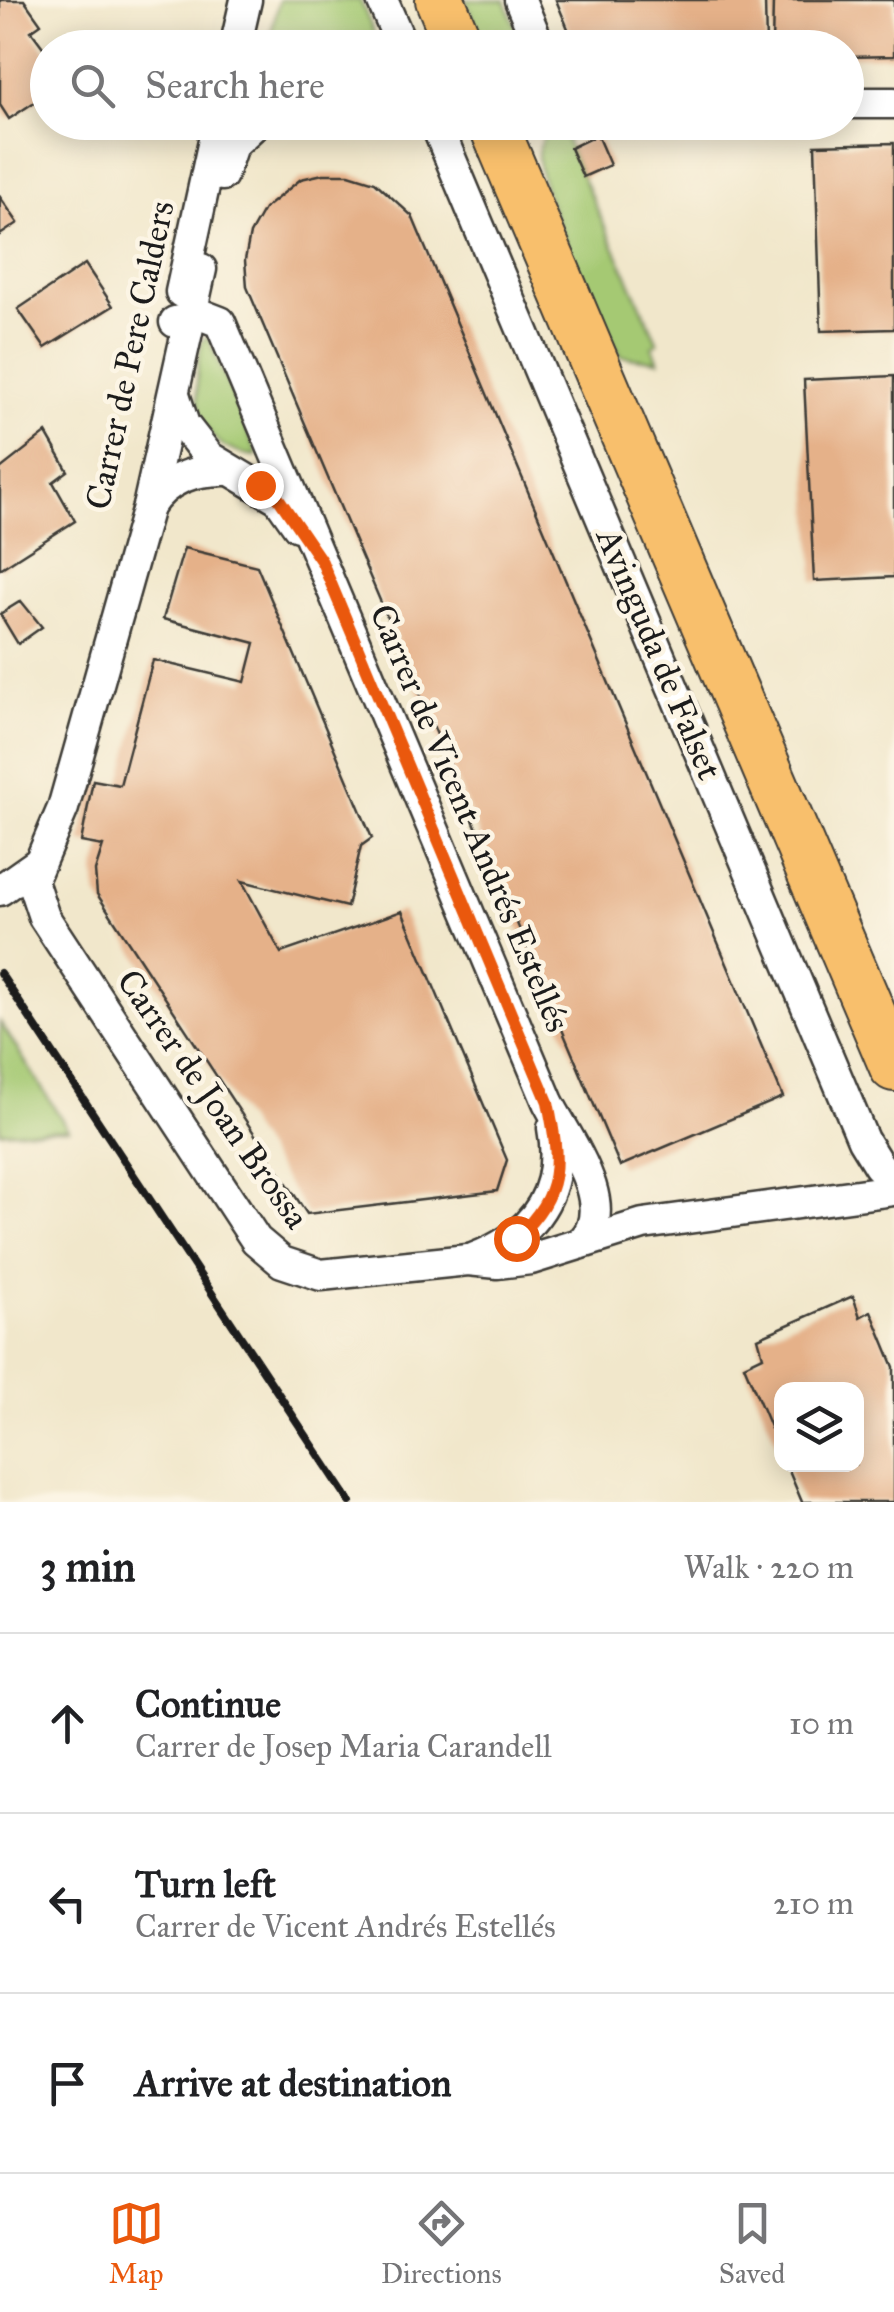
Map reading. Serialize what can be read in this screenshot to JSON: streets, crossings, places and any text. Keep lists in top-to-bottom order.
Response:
{
  "streets": {
    "main road": ["Avinguda de Falset"],
    "street": ["Carrer de Pere Calders", "Carrer de Vicent Andrés Estellés", "Carrer de Joan Brossa"]
  },
  "crossings": [
    ["Carrer de Pere Calders", "Carrer de Vicent Andrés Estellés"],
    ["Carrer de Pere Calders", "Carrer de Joan Brossa"]
  ],
  "page": {
    "search": "Search here",
    "heading": ["3 min", "Walk · 220 m"],
    "list": [
      ["Continue", "Carrer de Josep Maria Carandell", "10 m"],
      ["Turn left", "Carrer de Vicent Andrés Estellés", "210 m"],
      "Arrive at destination"
    ],
    "nav": ["Map", "Directions", "Saved"]
  }
}
